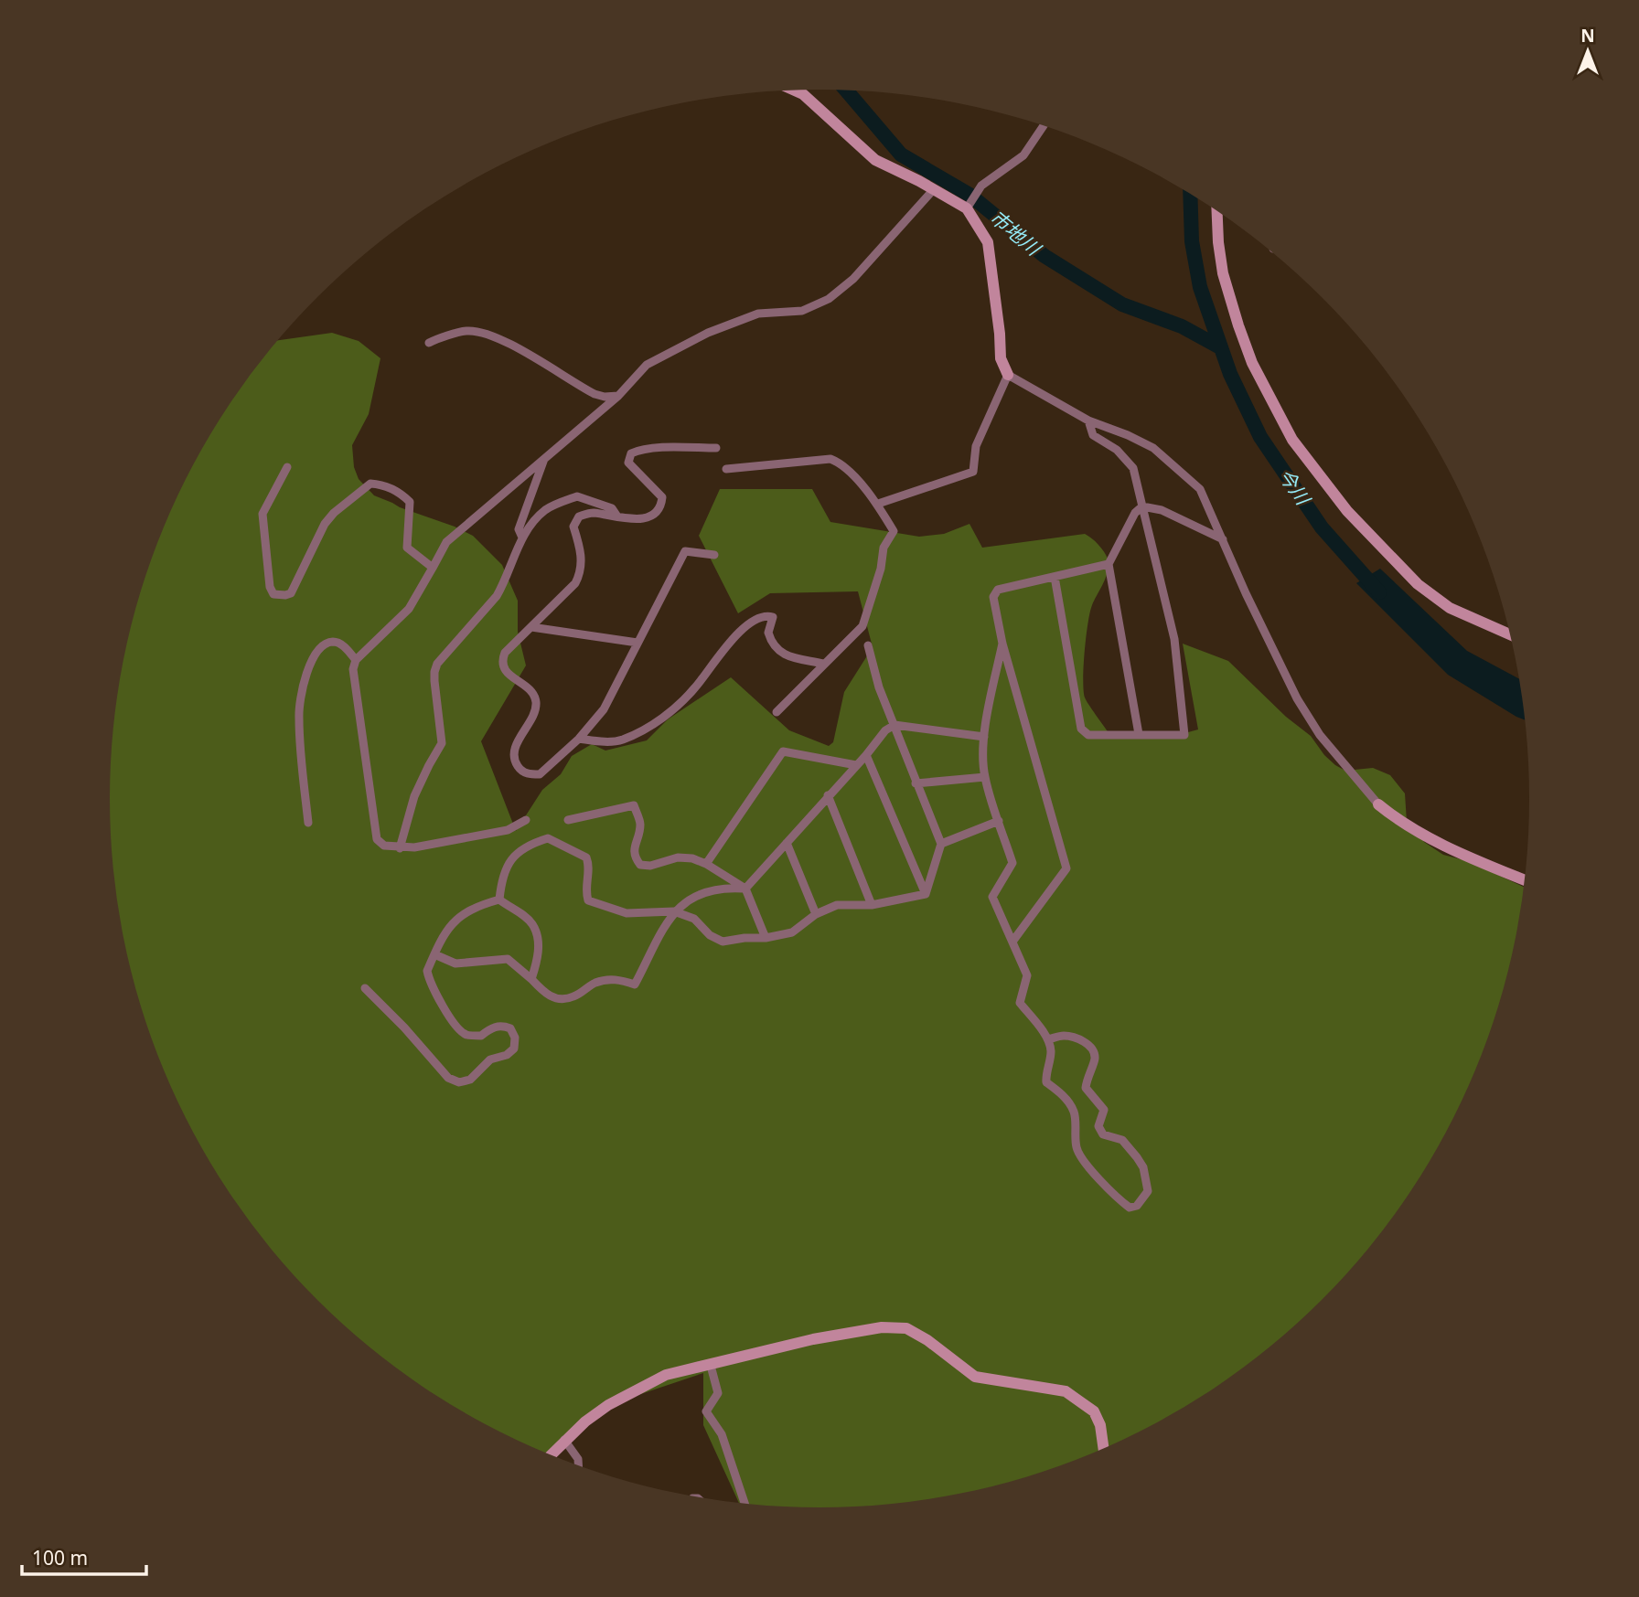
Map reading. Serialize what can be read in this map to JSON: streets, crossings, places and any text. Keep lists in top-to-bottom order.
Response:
{
  "water": ["市地川", "今川"],
  "scale_bar": "100 m",
  "north": "top"
}
